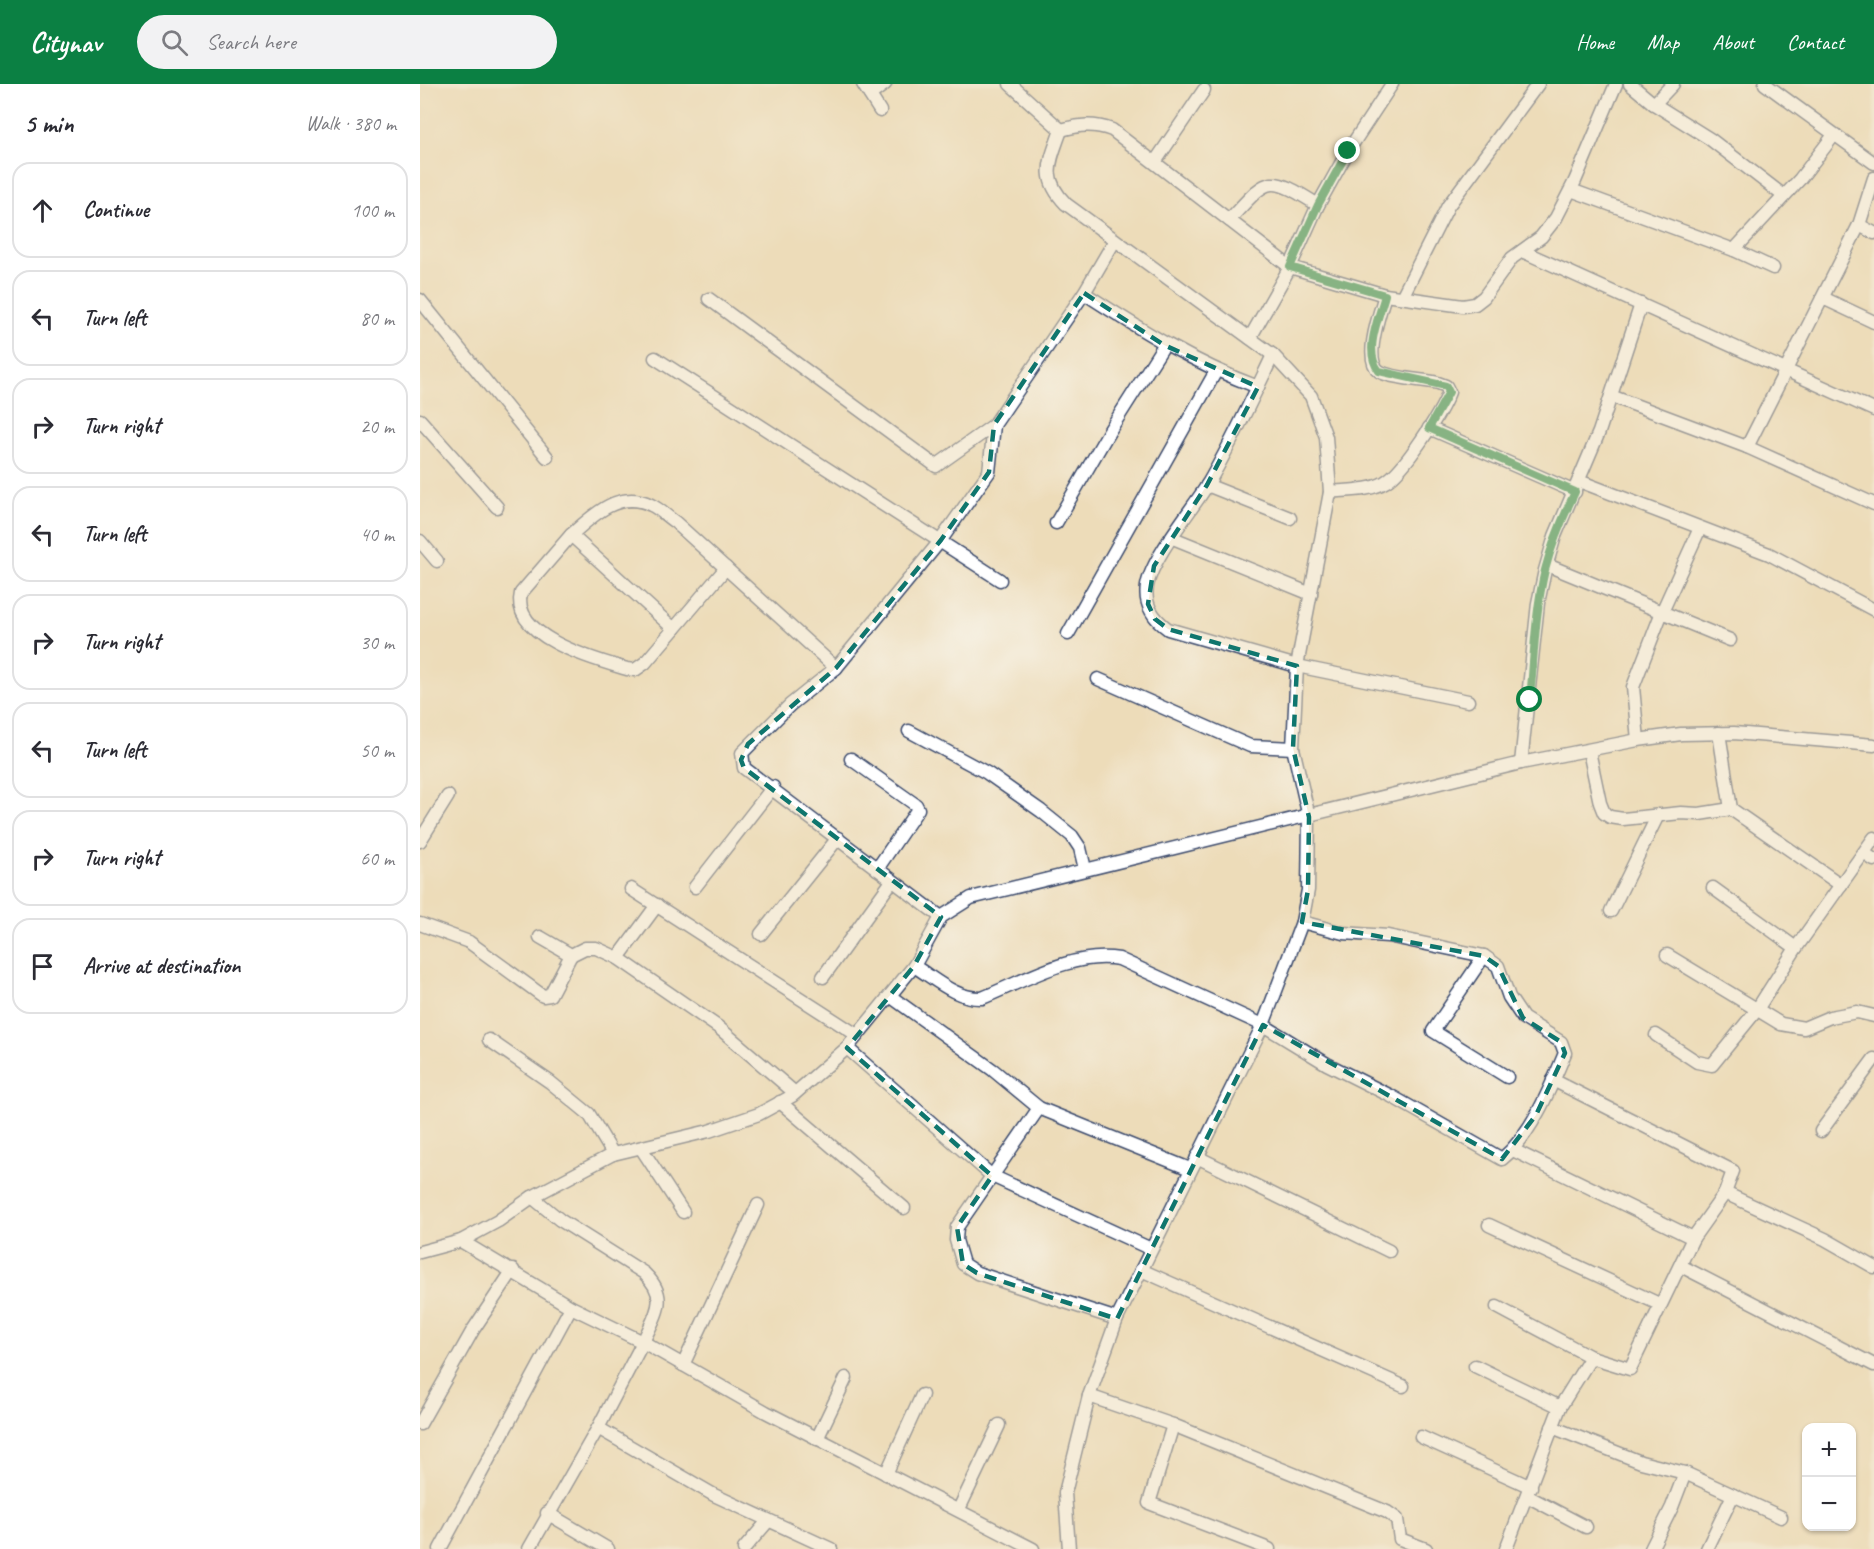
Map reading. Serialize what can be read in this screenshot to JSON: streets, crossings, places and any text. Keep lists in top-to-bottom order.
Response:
{
  "page": {
    "header": "Citynav",
    "search": "Search here",
    "nav": [
      "Home",
      "Map",
      "About",
      "Contact"
    ],
    "heading": ["5 min", "Walk · 380 m"],
    "list": [
      ["Continue", "100 m"],
      ["Turn left", "80 m"],
      ["Turn right", "20 m"],
      ["Turn left", "40 m"],
      ["Turn right", "30 m"],
      ["Turn left", "50 m"],
      ["Turn right", "60 m"],
      "Arrive at destination"
    ],
    "map_buttons": ["+", "−"]
  }
}
